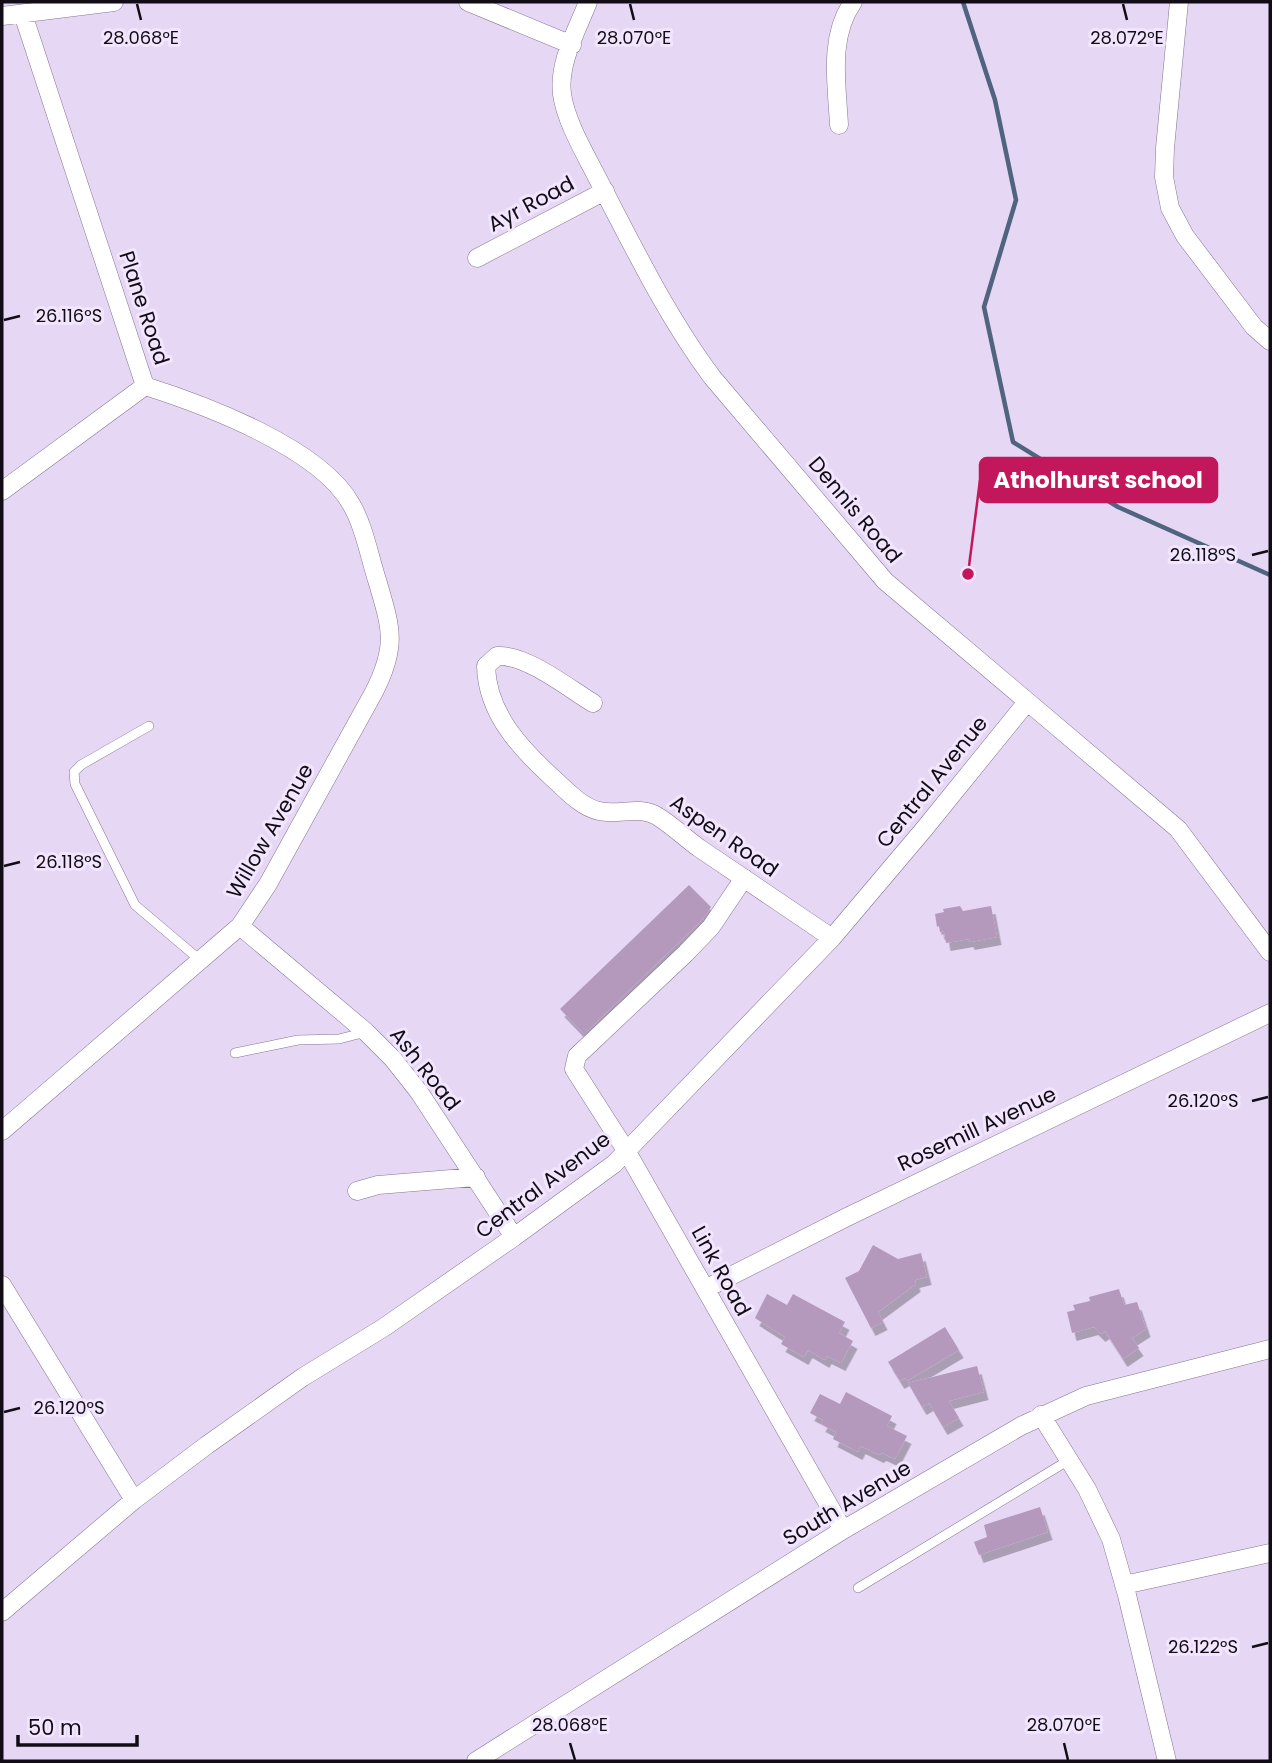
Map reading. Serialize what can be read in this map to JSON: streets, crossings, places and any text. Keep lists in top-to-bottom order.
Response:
{
  "streets": {
    "street": [
      "Ayr Road",
      "Plane Road",
      "Dennis Road",
      "Central Avenue",
      "Willow Avenue",
      "Aspen Road",
      "Ash Road",
      "Rosemill Avenue",
      "Link Road",
      "South Avenue"
    ]
  },
  "crossings": [
    ["Ayr Road", "Dennis Road"],
    ["Plane Road", "Willow Avenue"],
    ["Dennis Road", "Central Avenue"],
    ["Central Avenue", "Aspen Road"],
    ["Central Avenue", "Ash Road"],
    ["Central Avenue", "Link Road"],
    ["Willow Avenue", "Ash Road"],
    ["Aspen Road", "Link Road"],
    ["Rosemill Avenue", "Link Road"],
    ["Link Road", "South Avenue"]
  ],
  "places": ["Atholhurst school"],
  "scale_bar": "50 m",
  "coordinates": [
    "28.072°E",
    "28.068°E",
    "28.070°E",
    "26.116°S",
    "26.118°S",
    "26.120°S",
    "26.122°S"
  ]
}
